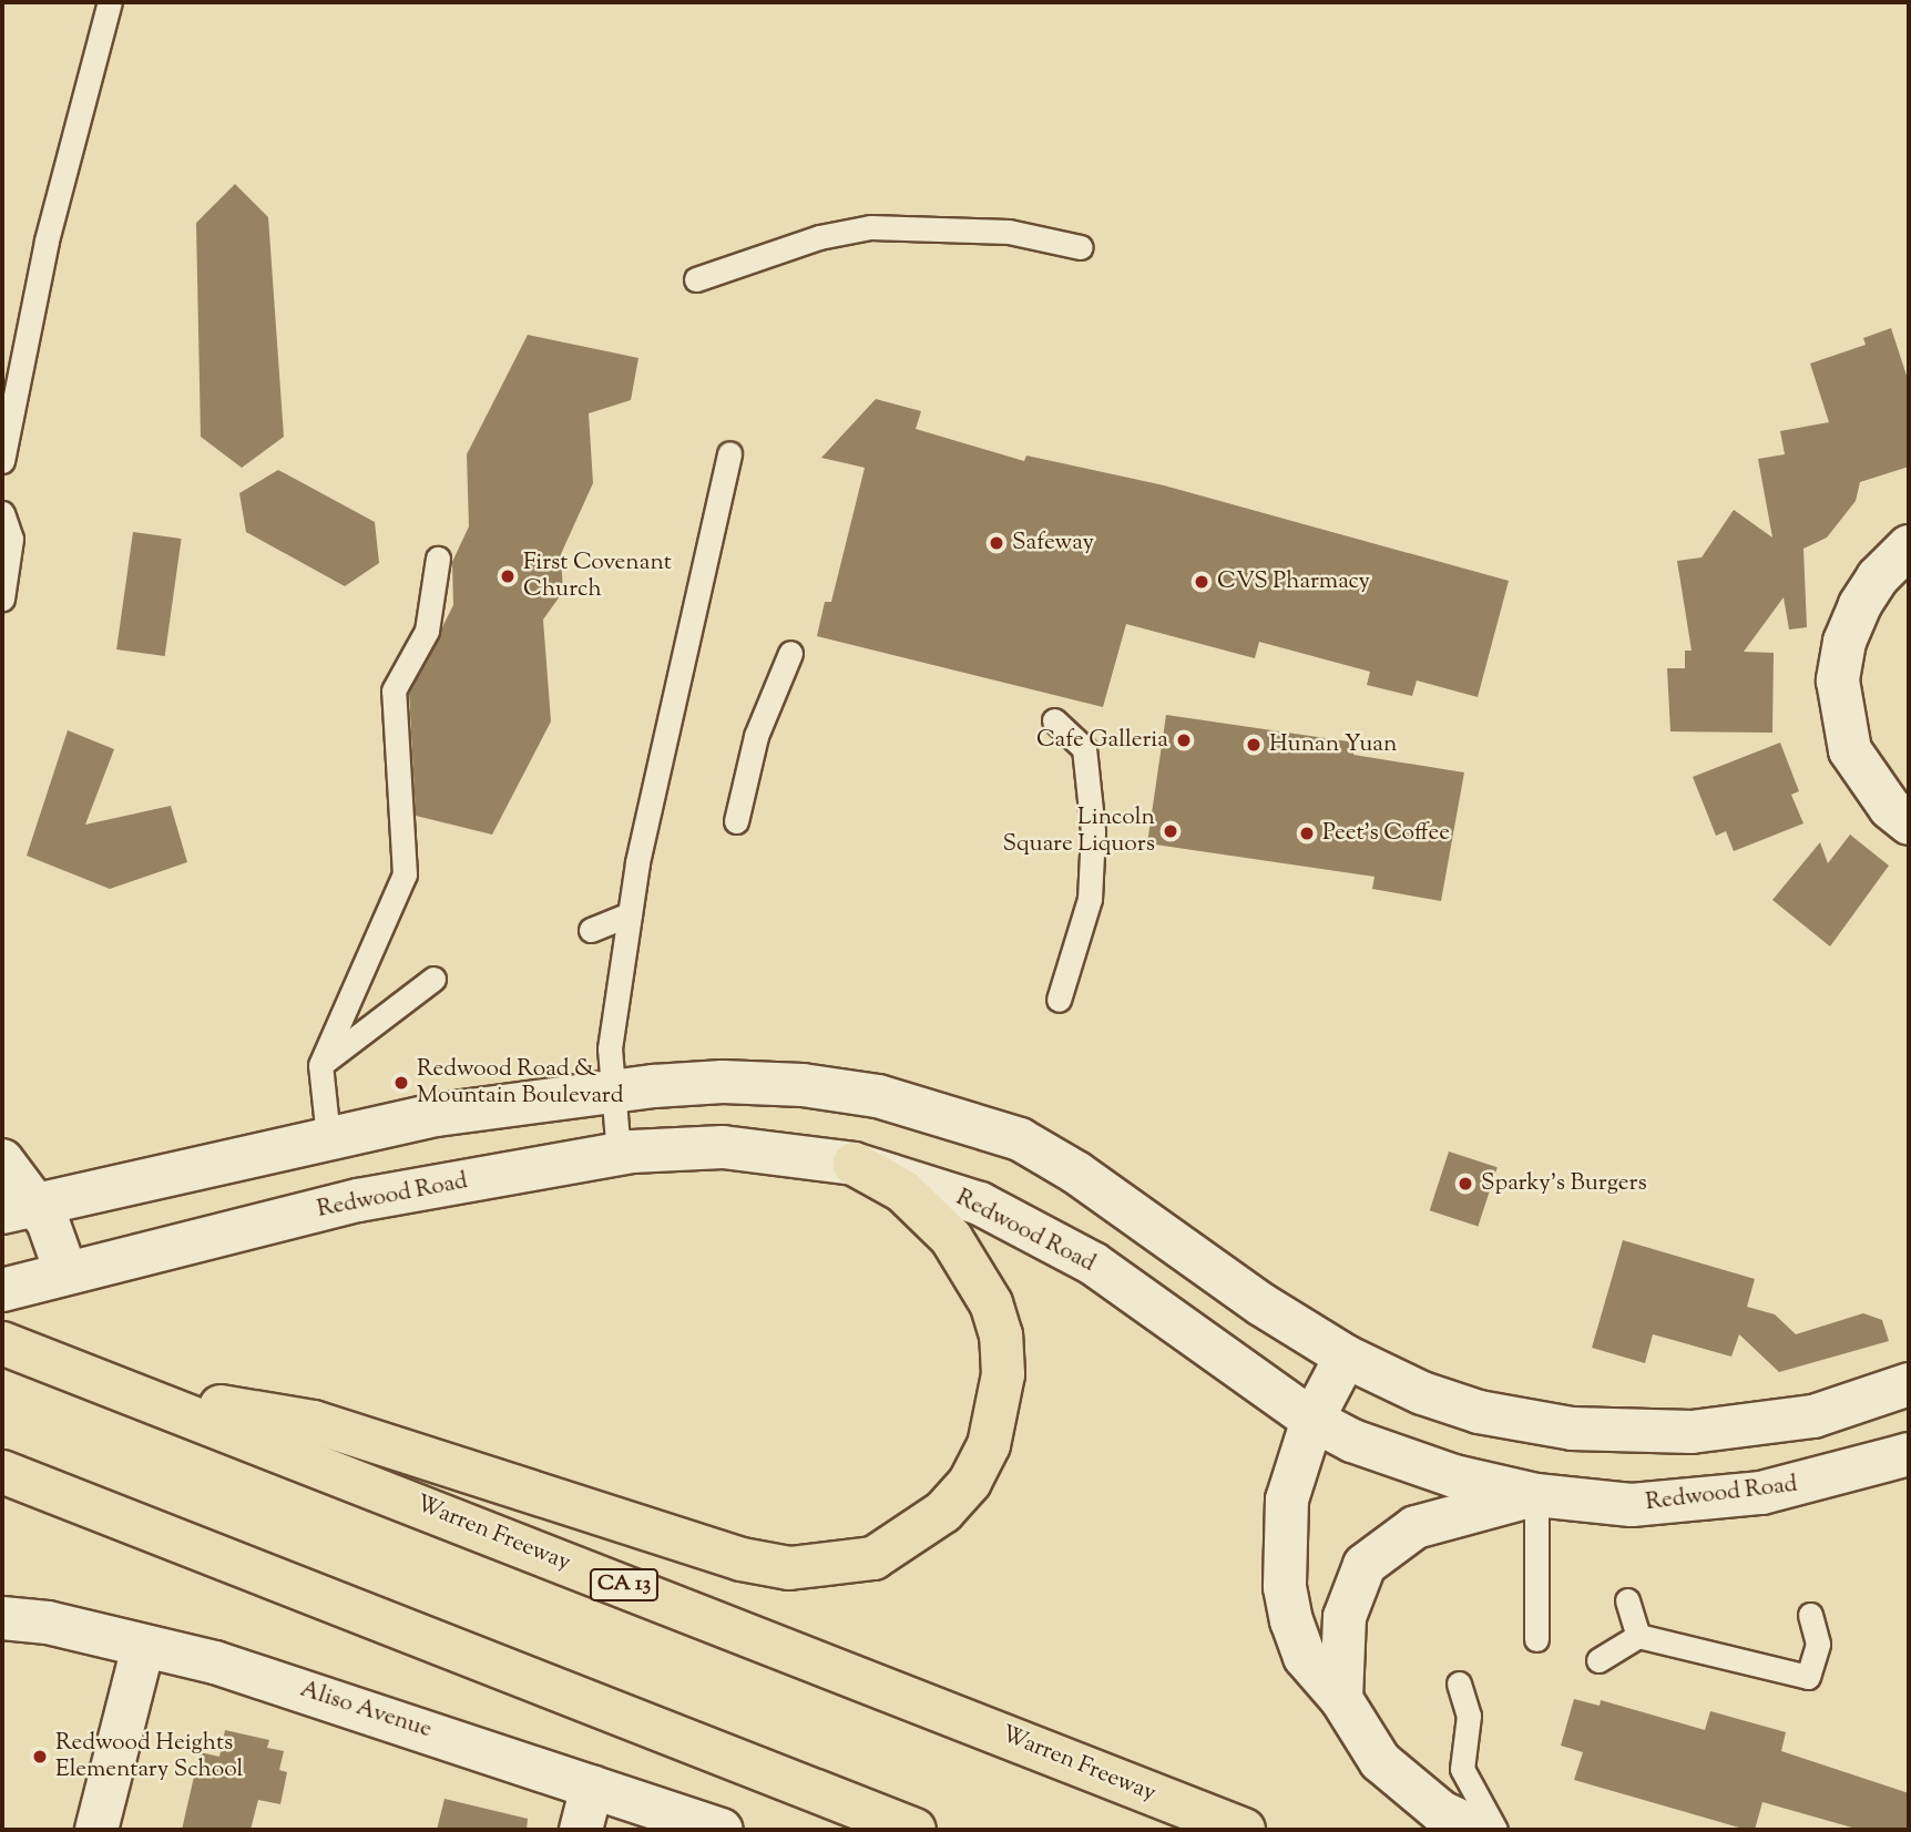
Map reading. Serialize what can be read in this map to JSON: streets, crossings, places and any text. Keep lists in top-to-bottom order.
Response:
{
  "streets": {
    "highway": ["Warren Freeway", "CA 13"],
    "main road": ["Redwood Road", "Aliso Avenue"]
  },
  "places": [
    "Safeway",
    "First Covenant Church",
    "CVS Pharmacy",
    "Cafe Galleria",
    "Hunan Yuan",
    "Lincoln Square Liquors",
    "Peet's Coffee",
    "Redwood Road & Mountain Boulevard",
    "Sparky's Burgers",
    "Redwood Heights Elementary School"
  ]
}
